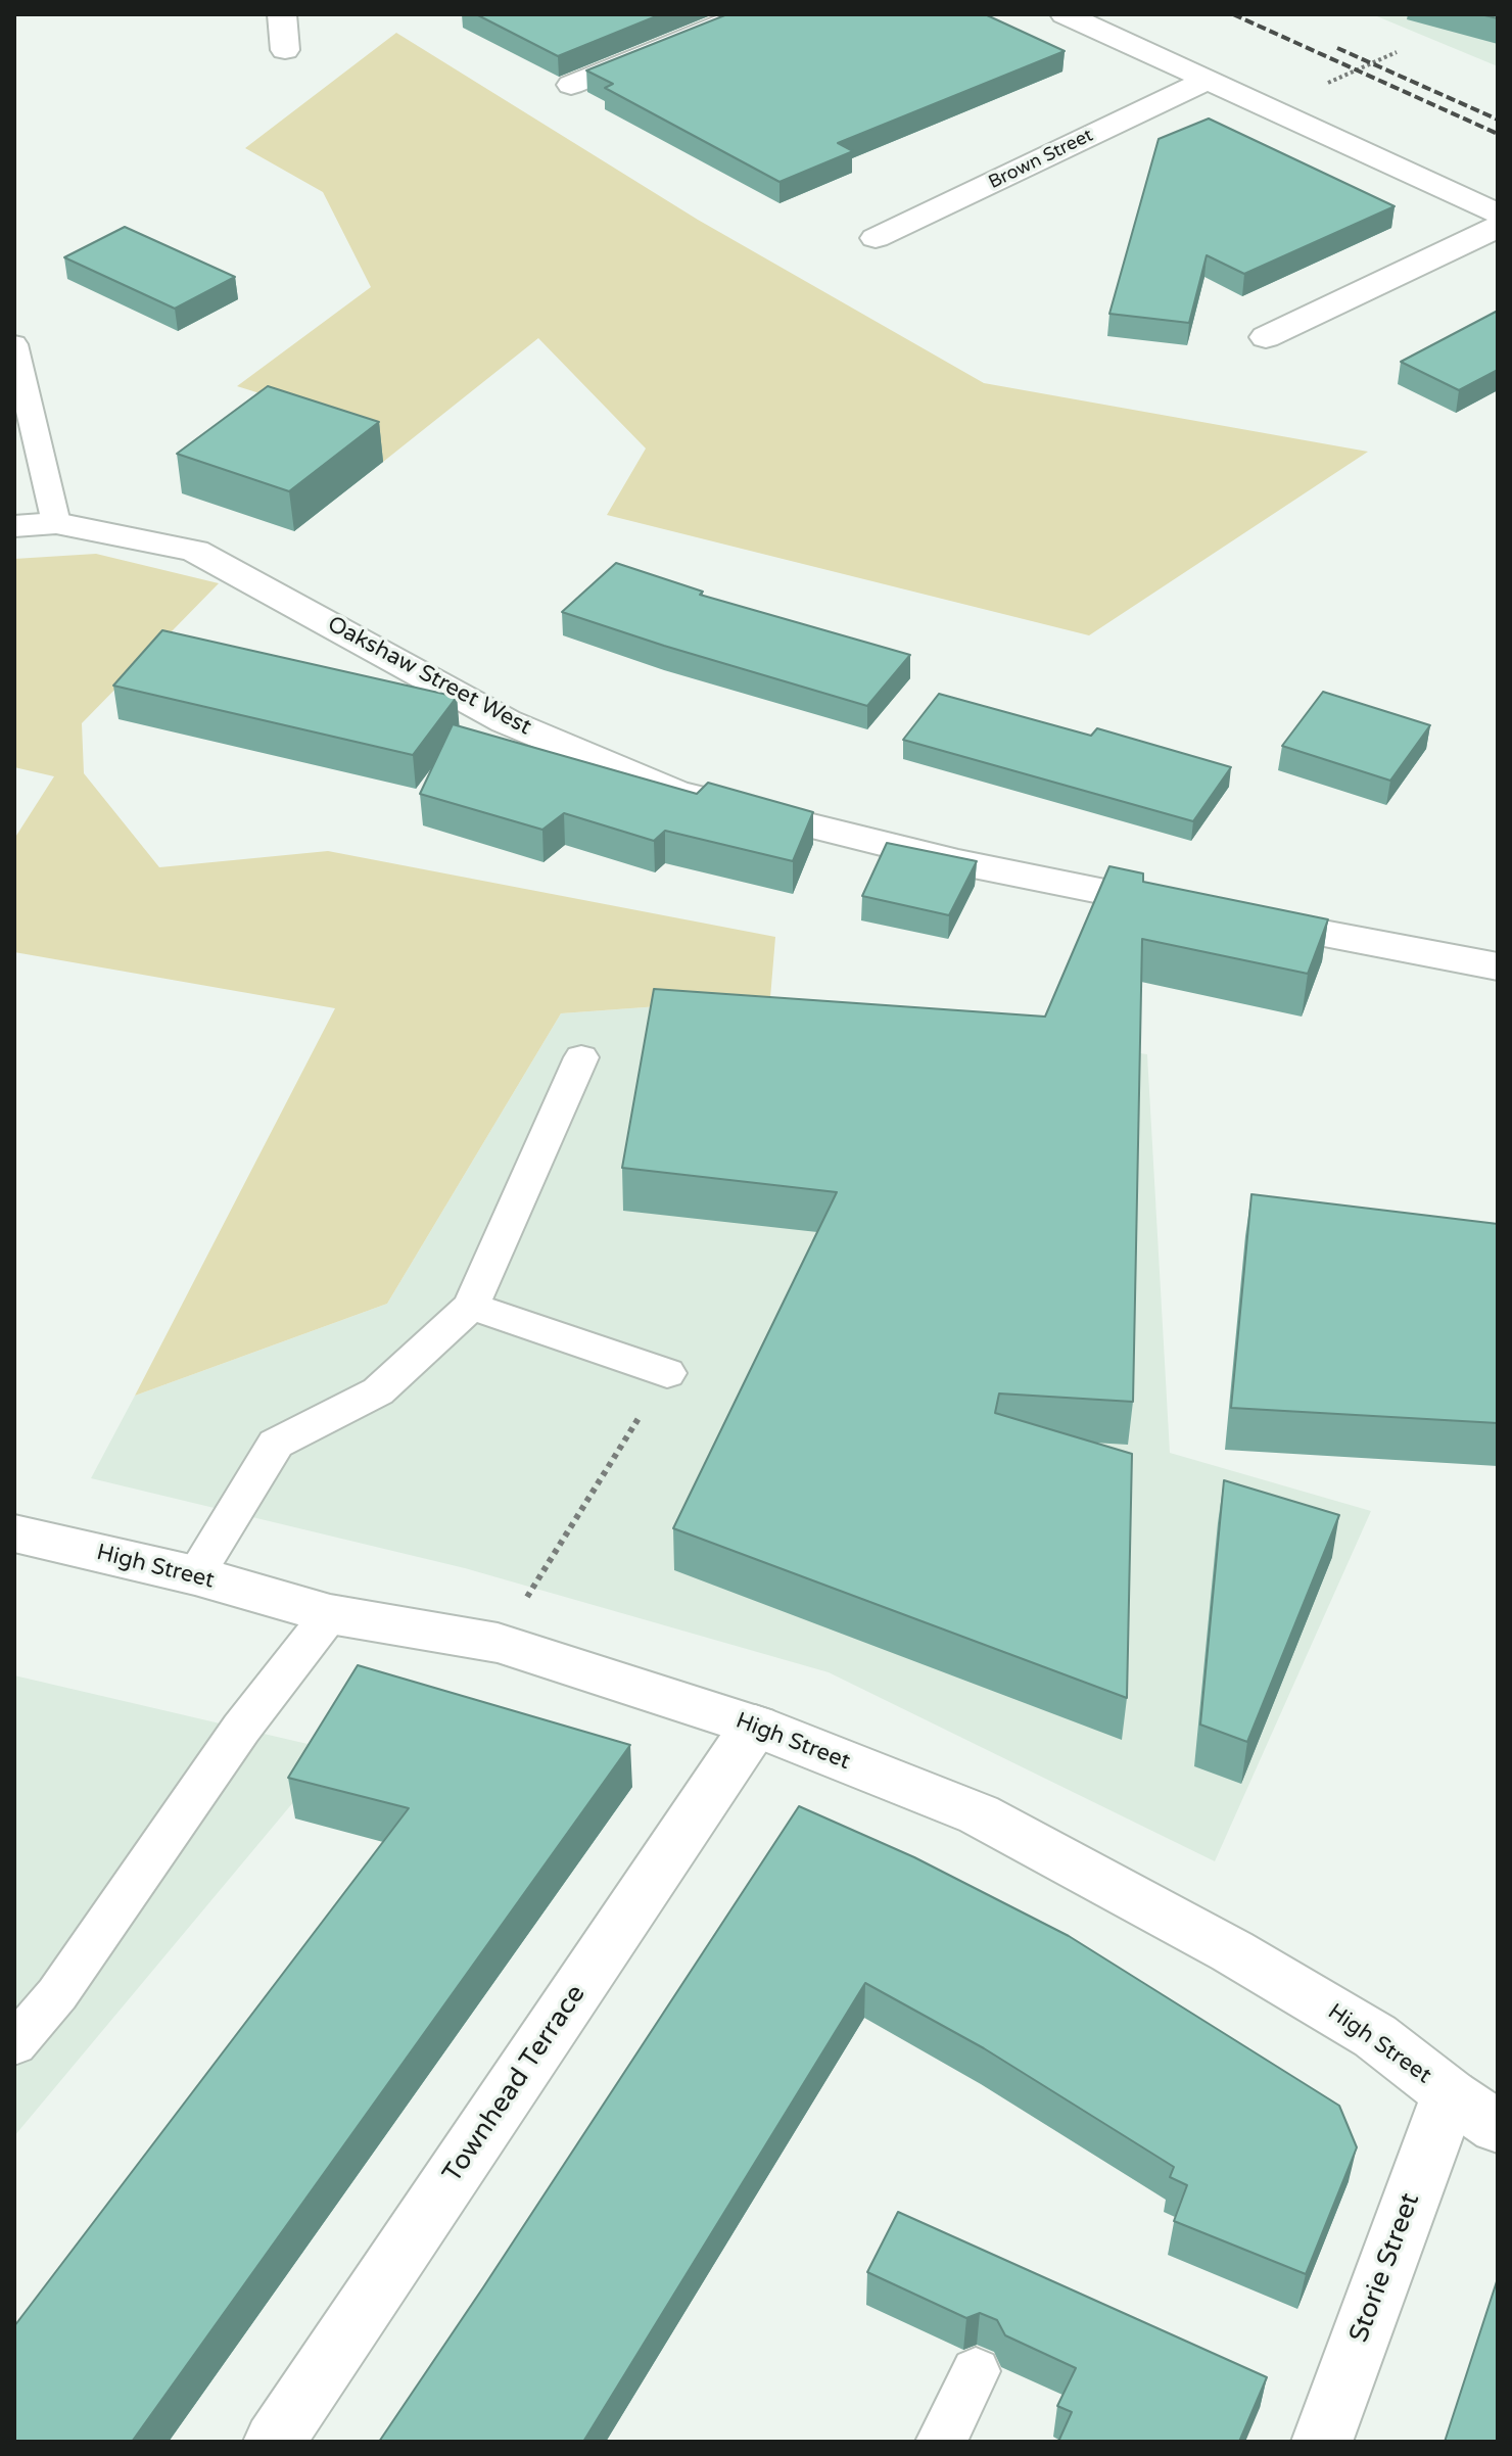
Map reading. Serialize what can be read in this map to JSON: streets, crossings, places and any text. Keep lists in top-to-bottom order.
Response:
{
  "streets": {
    "street": [
      "Brown Street",
      "Oakshaw Street West",
      "High Street",
      "Townhead Terrace",
      "Storie Street"
    ]
  },
  "crossings": [
    ["High Street", "Townhead Terrace"],
    ["High Street", "Storie Street"]
  ]
}
